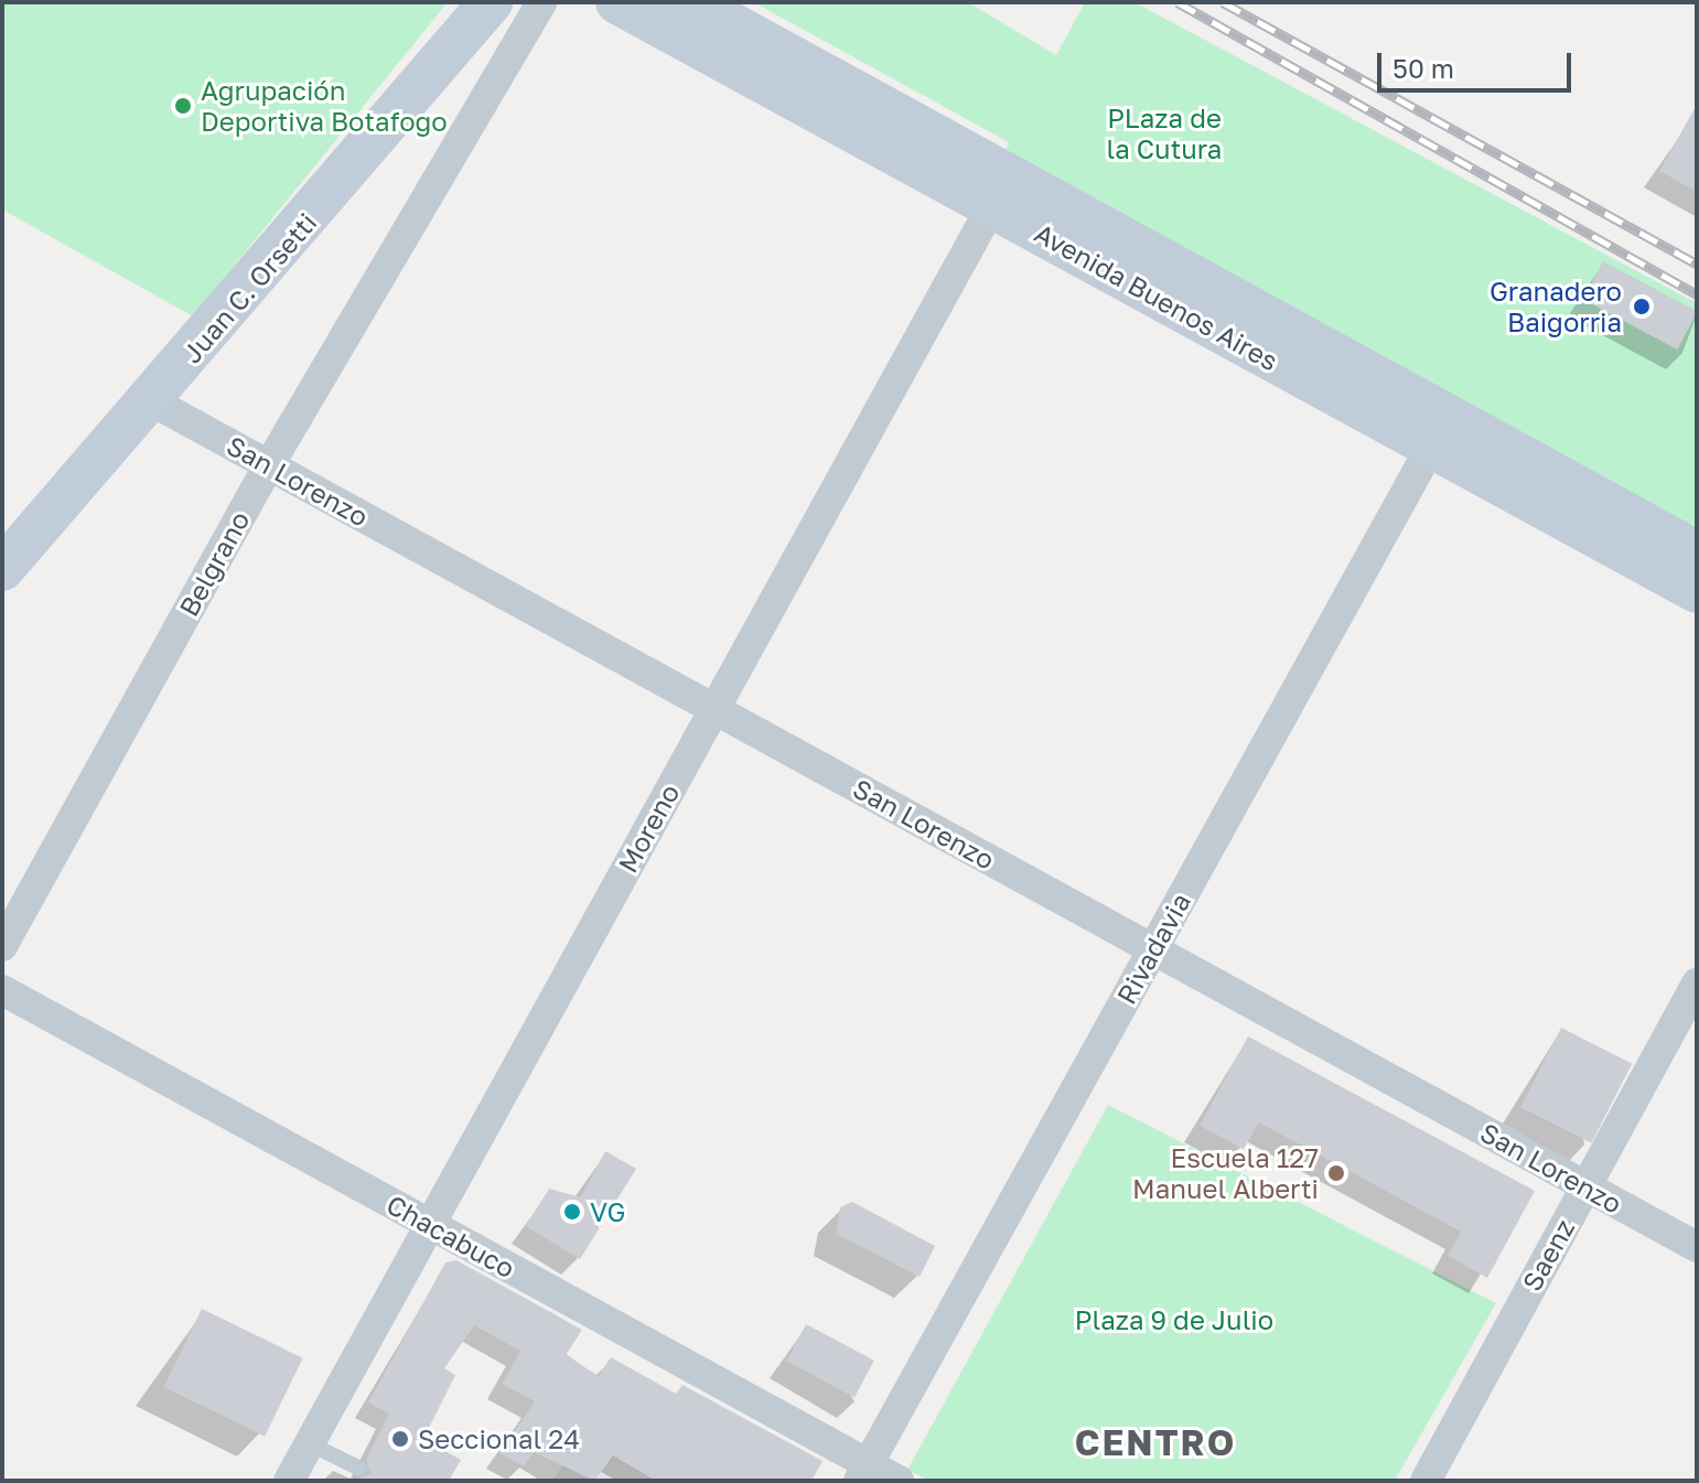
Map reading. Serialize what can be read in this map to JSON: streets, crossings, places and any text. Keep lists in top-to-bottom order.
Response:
{
  "streets": {
    "main road": ["Juan C. Orsetti", "Avenida Buenos Aires"],
    "street": [
      "San Lorenzo",
      "Belgrano",
      "Moreno",
      "Rivadavia",
      "Chacabuco",
      "Saenz"
    ]
  },
  "crossings": [
    ["Juan C. Orsetti", "San Lorenzo"],
    ["Avenida Buenos Aires", "Moreno"],
    ["Avenida Buenos Aires", "Rivadavia"],
    ["San Lorenzo", "Belgrano"],
    ["San Lorenzo", "Moreno"],
    ["San Lorenzo", "Rivadavia"],
    ["San Lorenzo", "Saenz"],
    ["Moreno", "Chacabuco"],
    ["Rivadavia", "Chacabuco"]
  ],
  "districts": ["CENTRO"],
  "parks": ["PLaza de la Cutura", "Plaza 9 de Julio"],
  "places": [
    "Agrupación Deportiva Botafogo",
    "Granadero Baigorria",
    "Escuela 127 Manuel Alberti",
    "VG",
    "Seccional 24"
  ],
  "scale_bar": "50 m"
}
